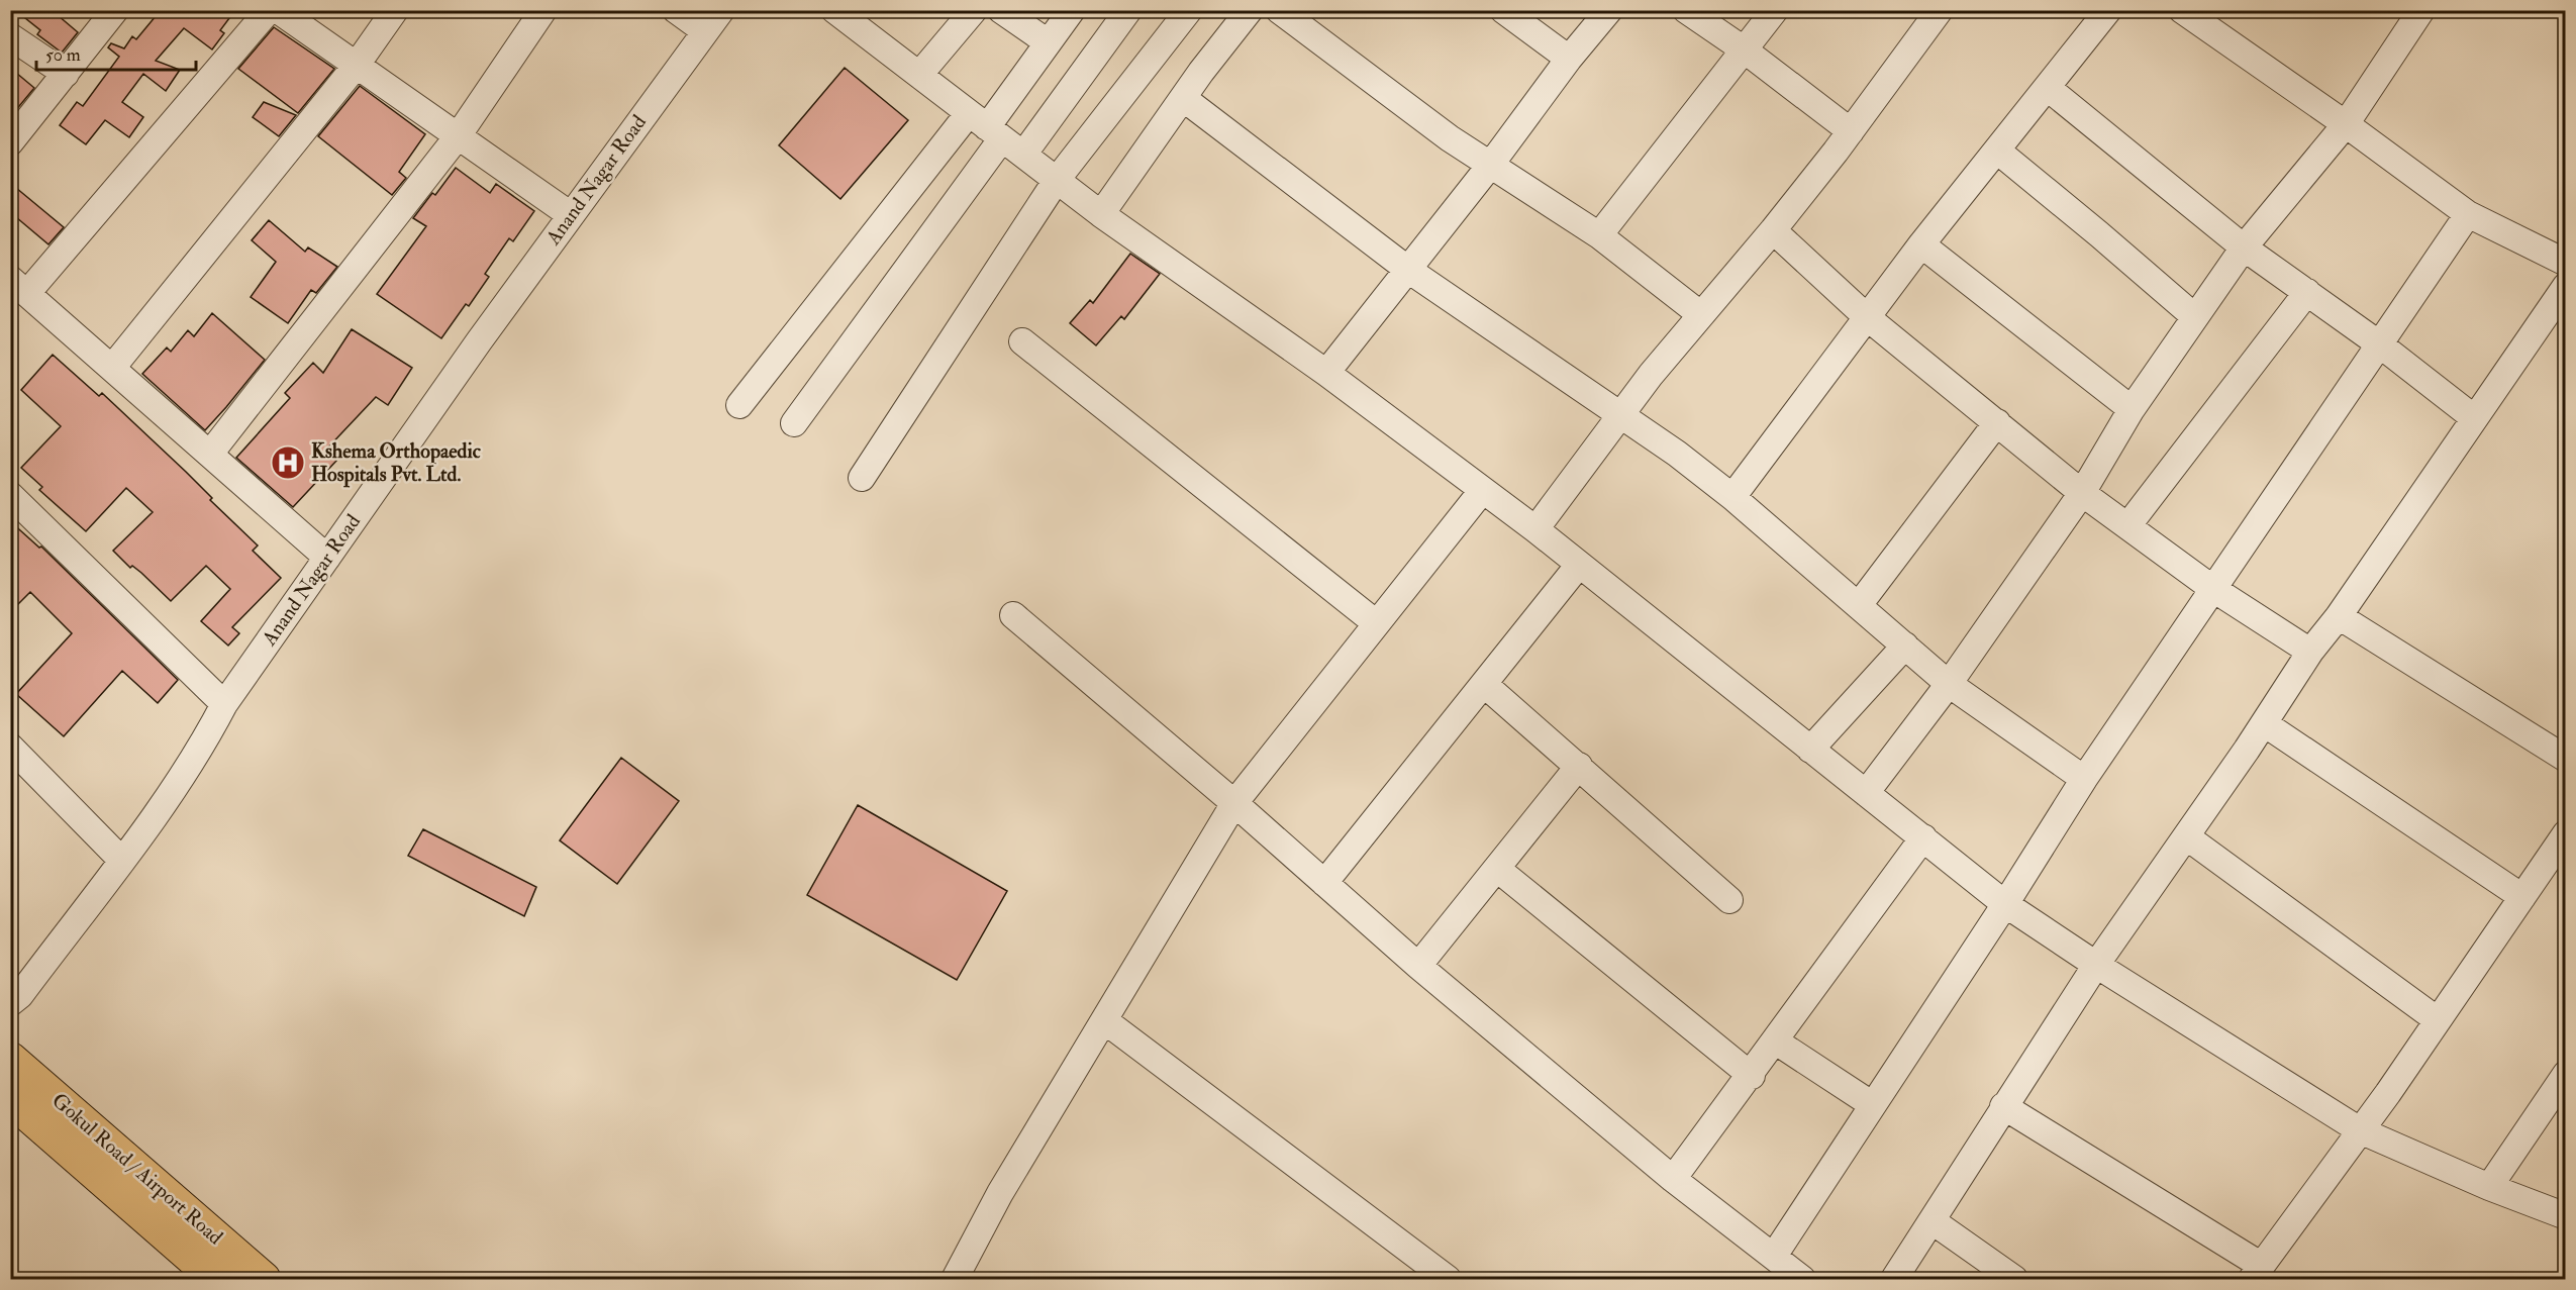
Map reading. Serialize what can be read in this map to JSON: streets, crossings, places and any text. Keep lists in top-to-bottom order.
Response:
{
  "streets": {
    "main road": ["Gokul Road / Airport Road"],
    "street": ["Anand Nagar Road"]
  },
  "places": {
    "hospital": ["Kshema Orthopaedic Hospitals Pvt. Ltd."]
  },
  "scale_bar": "50 m"
}
